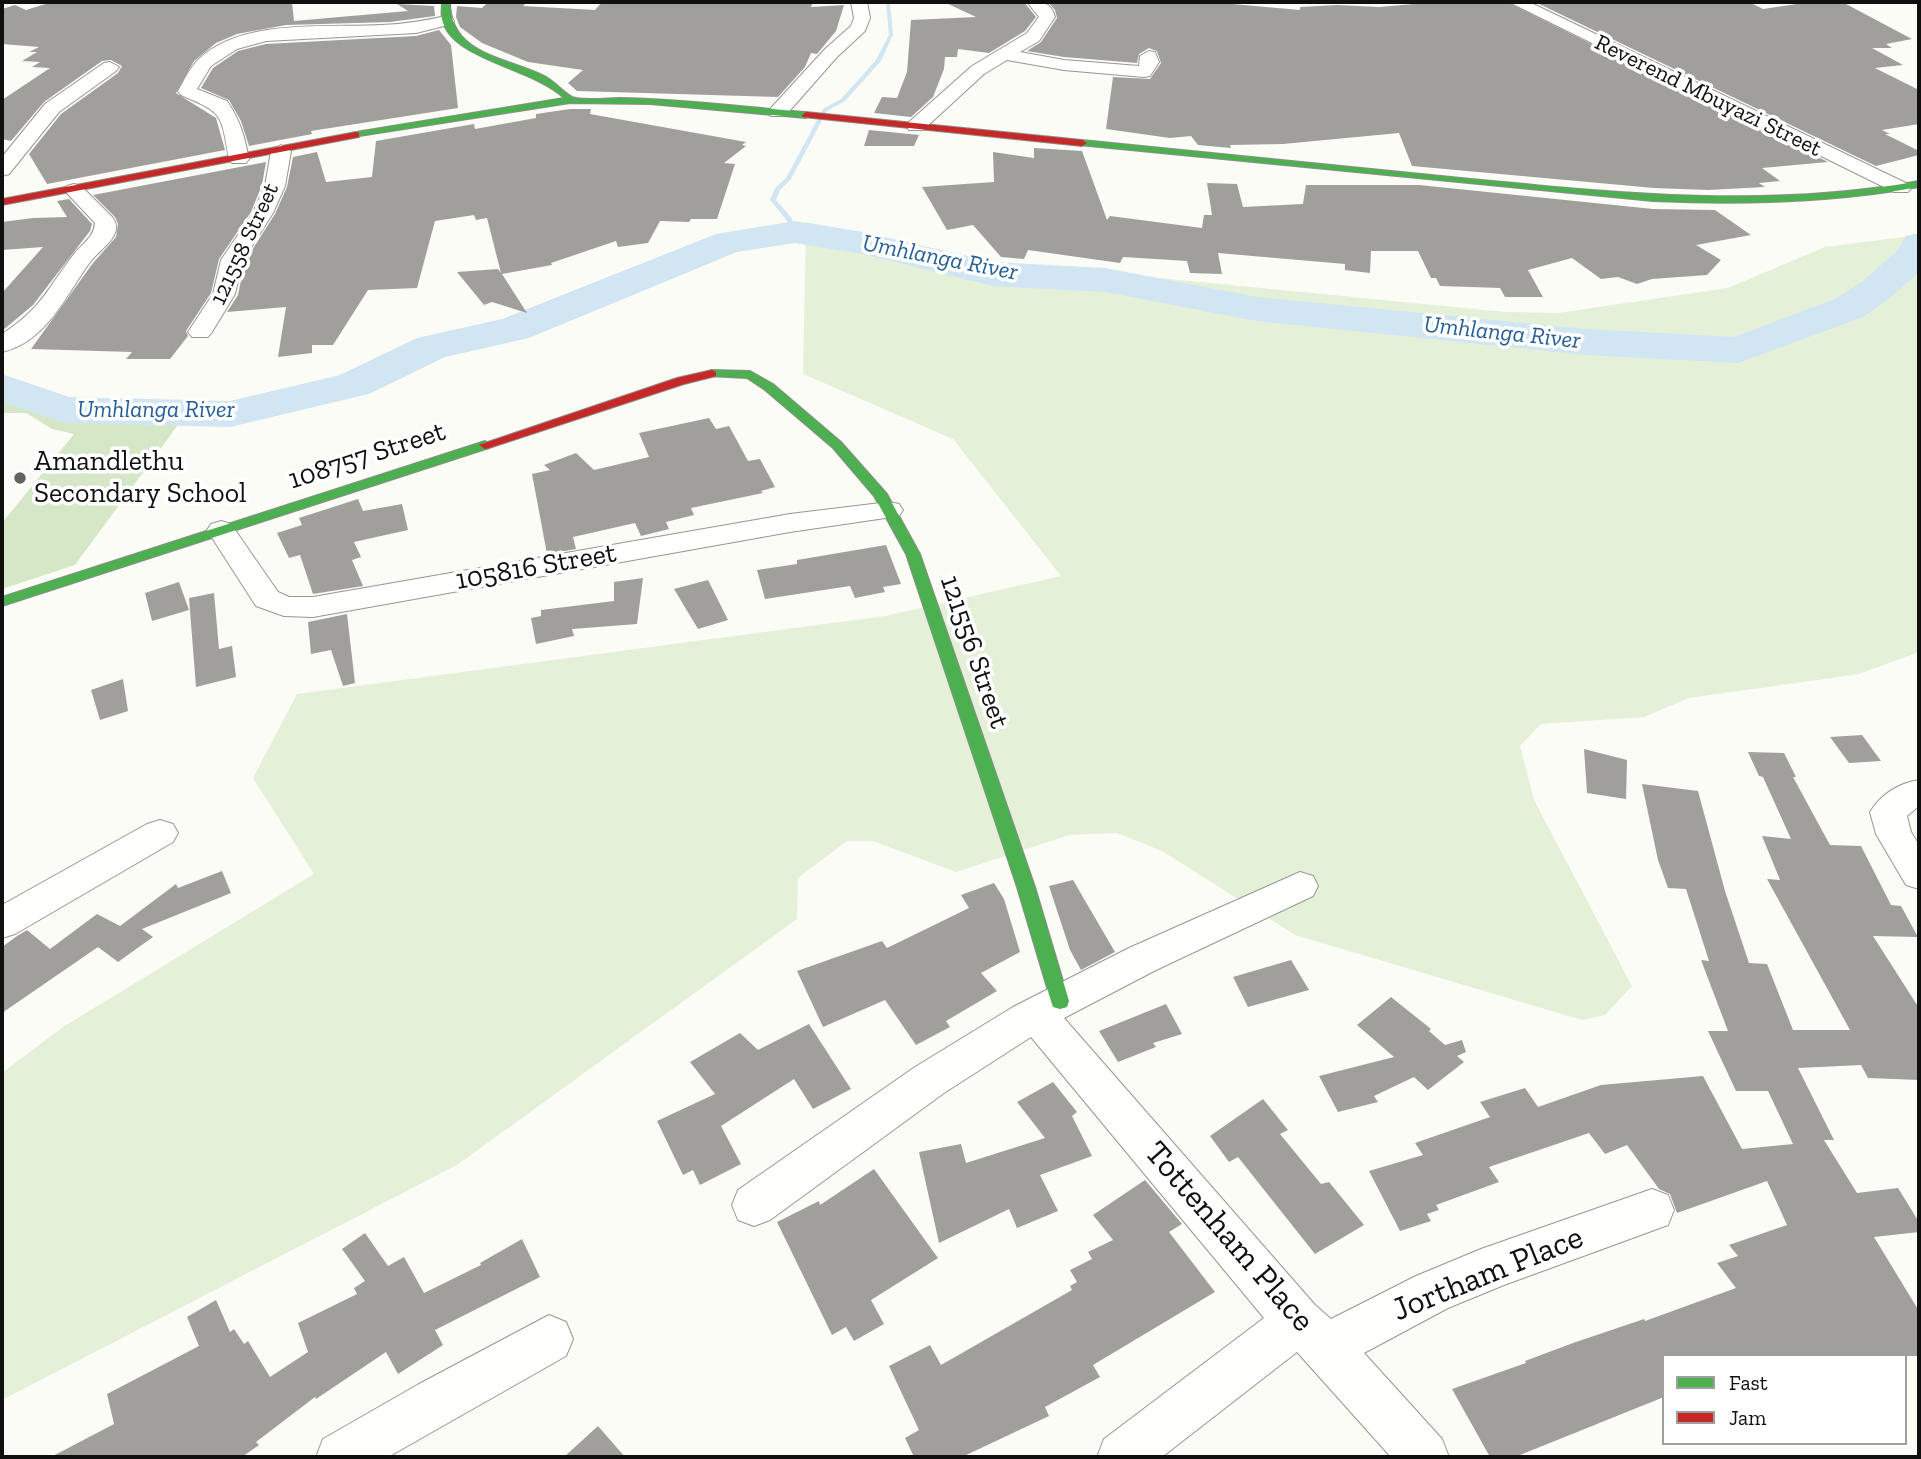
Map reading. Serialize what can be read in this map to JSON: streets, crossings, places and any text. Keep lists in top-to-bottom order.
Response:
{
  "streets": {
    "street": [
      "Reverend Mbuyazi Street",
      "121558 Street",
      "108757 Street",
      "105816 Street",
      "121556 Street",
      "Tottenham Place",
      "Jortham Place"
    ]
  },
  "crossings": [
    ["108757 Street", "105816 Street"],
    ["108757 Street", "121556 Street"],
    ["105816 Street", "121556 Street"],
    ["121556 Street", "Tottenham Place"],
    ["Tottenham Place", "Jortham Place"]
  ],
  "water": ["Umhlanga River"],
  "places": ["Amandlethu Secondary School"],
  "legend": ["Fast", "Jam"]
}
